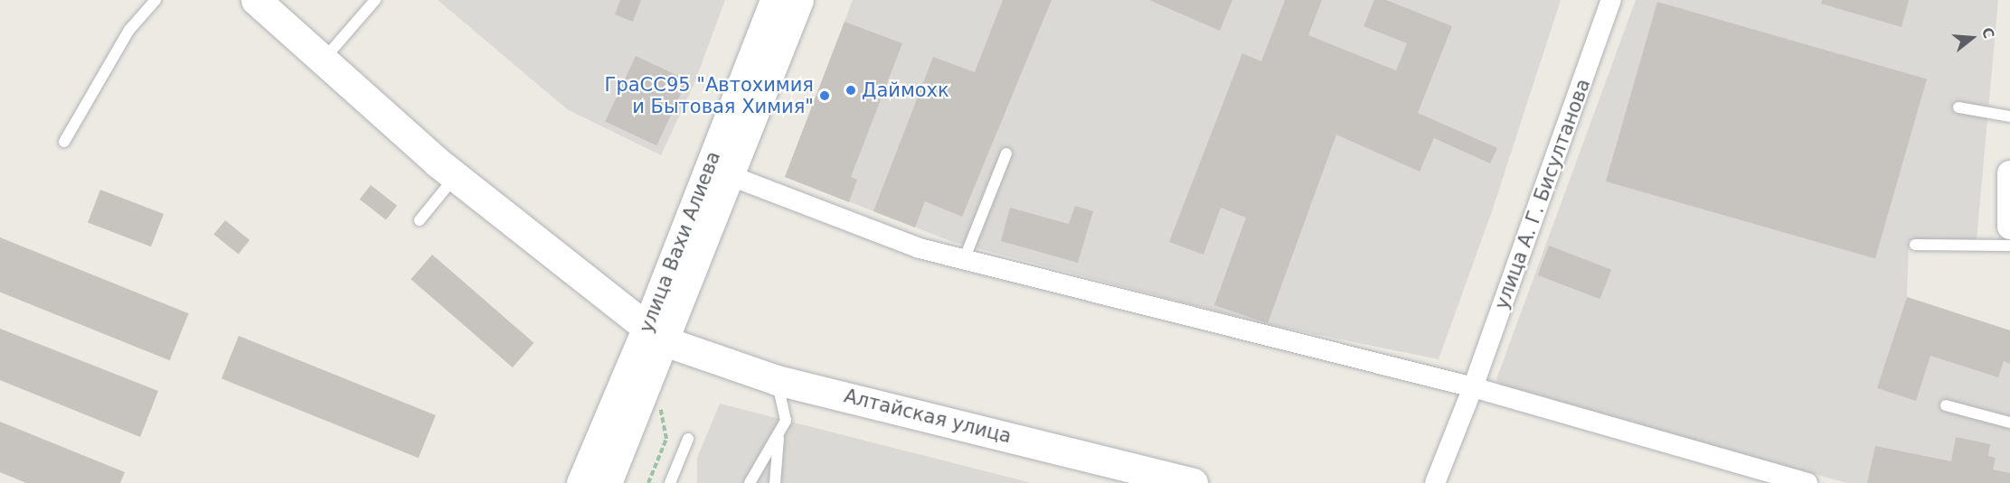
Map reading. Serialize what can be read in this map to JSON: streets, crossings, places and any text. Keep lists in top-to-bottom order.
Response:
{
  "streets": {
    "main road": ["улица Вахи Алиева", "Алтайская улица"],
    "street": ["улица А. Г. Бисултанова"]
  },
  "crossings": [
    ["улица Вахи Алиева", "Алтайская улица"]
  ],
  "places": ["Даймохк", "ГраСС95 \"Автохимия и Бытовая Химия\""],
  "north": "right"
}
